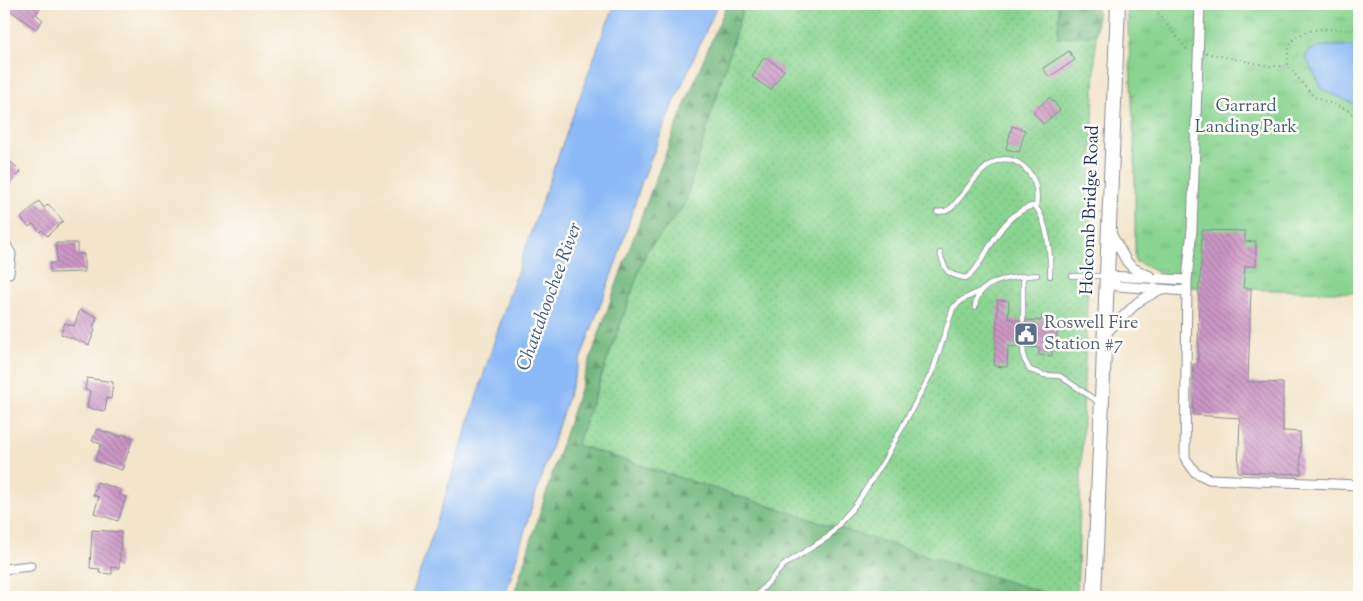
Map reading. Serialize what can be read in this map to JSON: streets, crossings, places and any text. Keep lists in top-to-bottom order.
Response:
{
  "streets": {
    "main road": ["Holcomb Bridge Road"]
  },
  "water": ["Chattahoochee River"],
  "parks": ["Garrard Landing Park"],
  "places": {
    "public building": ["Roswell Fire Station #7"]
  }
}
